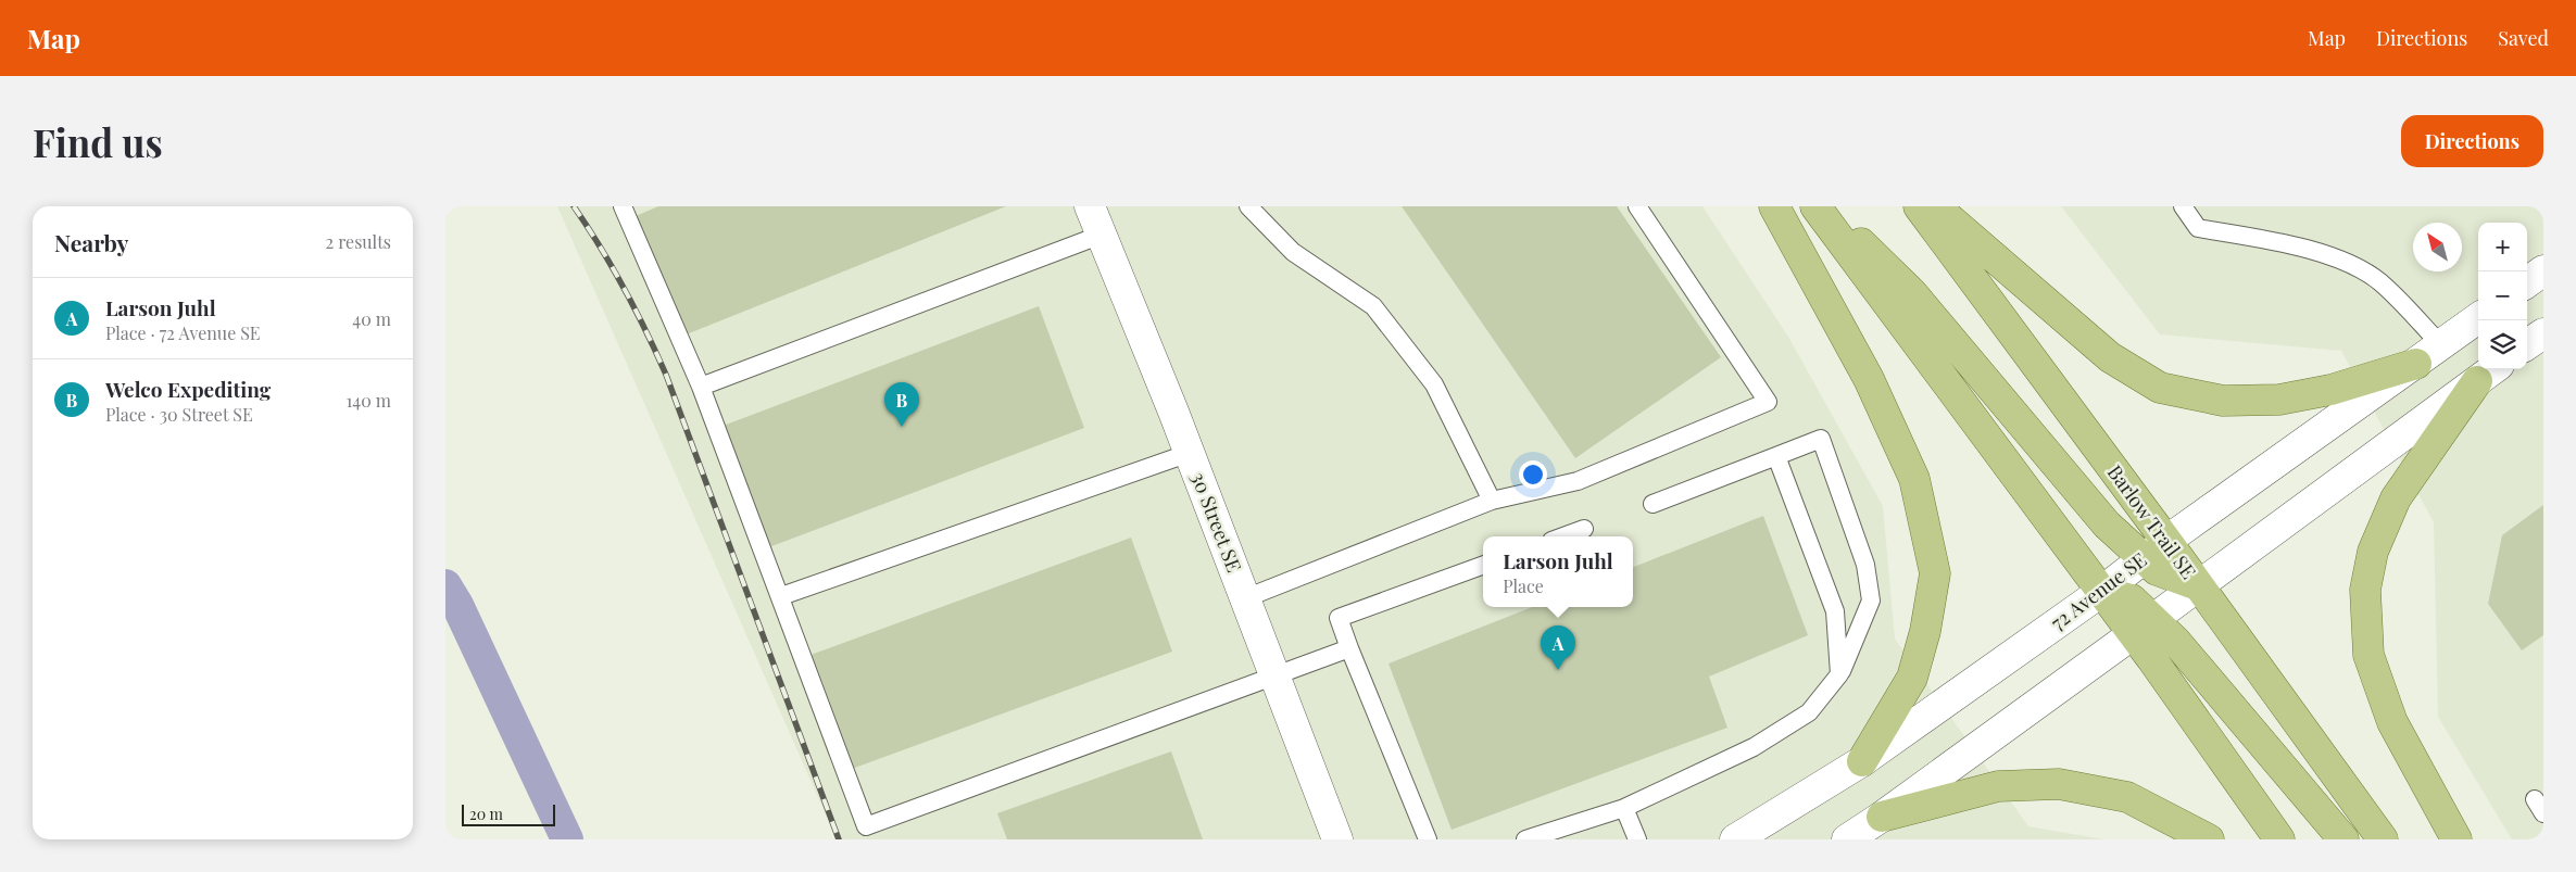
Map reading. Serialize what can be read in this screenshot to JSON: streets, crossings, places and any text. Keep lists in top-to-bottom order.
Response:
{
  "streets": {
    "main road": ["Barlow Trail SE"],
    "street": ["30 Street SE", "72 Avenue SE"]
  },
  "crossings": [
    ["Barlow Trail SE", "72 Avenue SE"]
  ],
  "scale_bar": "20 m",
  "north": "top left",
  "page": {
    "header": "Map",
    "nav": ["Map", "Directions", "Saved"],
    "buttons": "Directions",
    "title": "Find us",
    "heading": ["Nearby", "2 results"],
    "map_buttons": ["+", "−"],
    "list": [
      {
        "mark": "A",
        "name": "Larson Juhl",
        "note": "Place · 72 Avenue SE",
        "value": "40 m"
      },
      {
        "mark": "B",
        "name": "Welco Expediting",
        "note": "Place · 30 Street SE",
        "value": "140 m"
      }
    ],
    "pins": ["B", "A"],
    "popup": ["Larson Juhl", "Place"],
    "scale": "20 m"
  }
}
